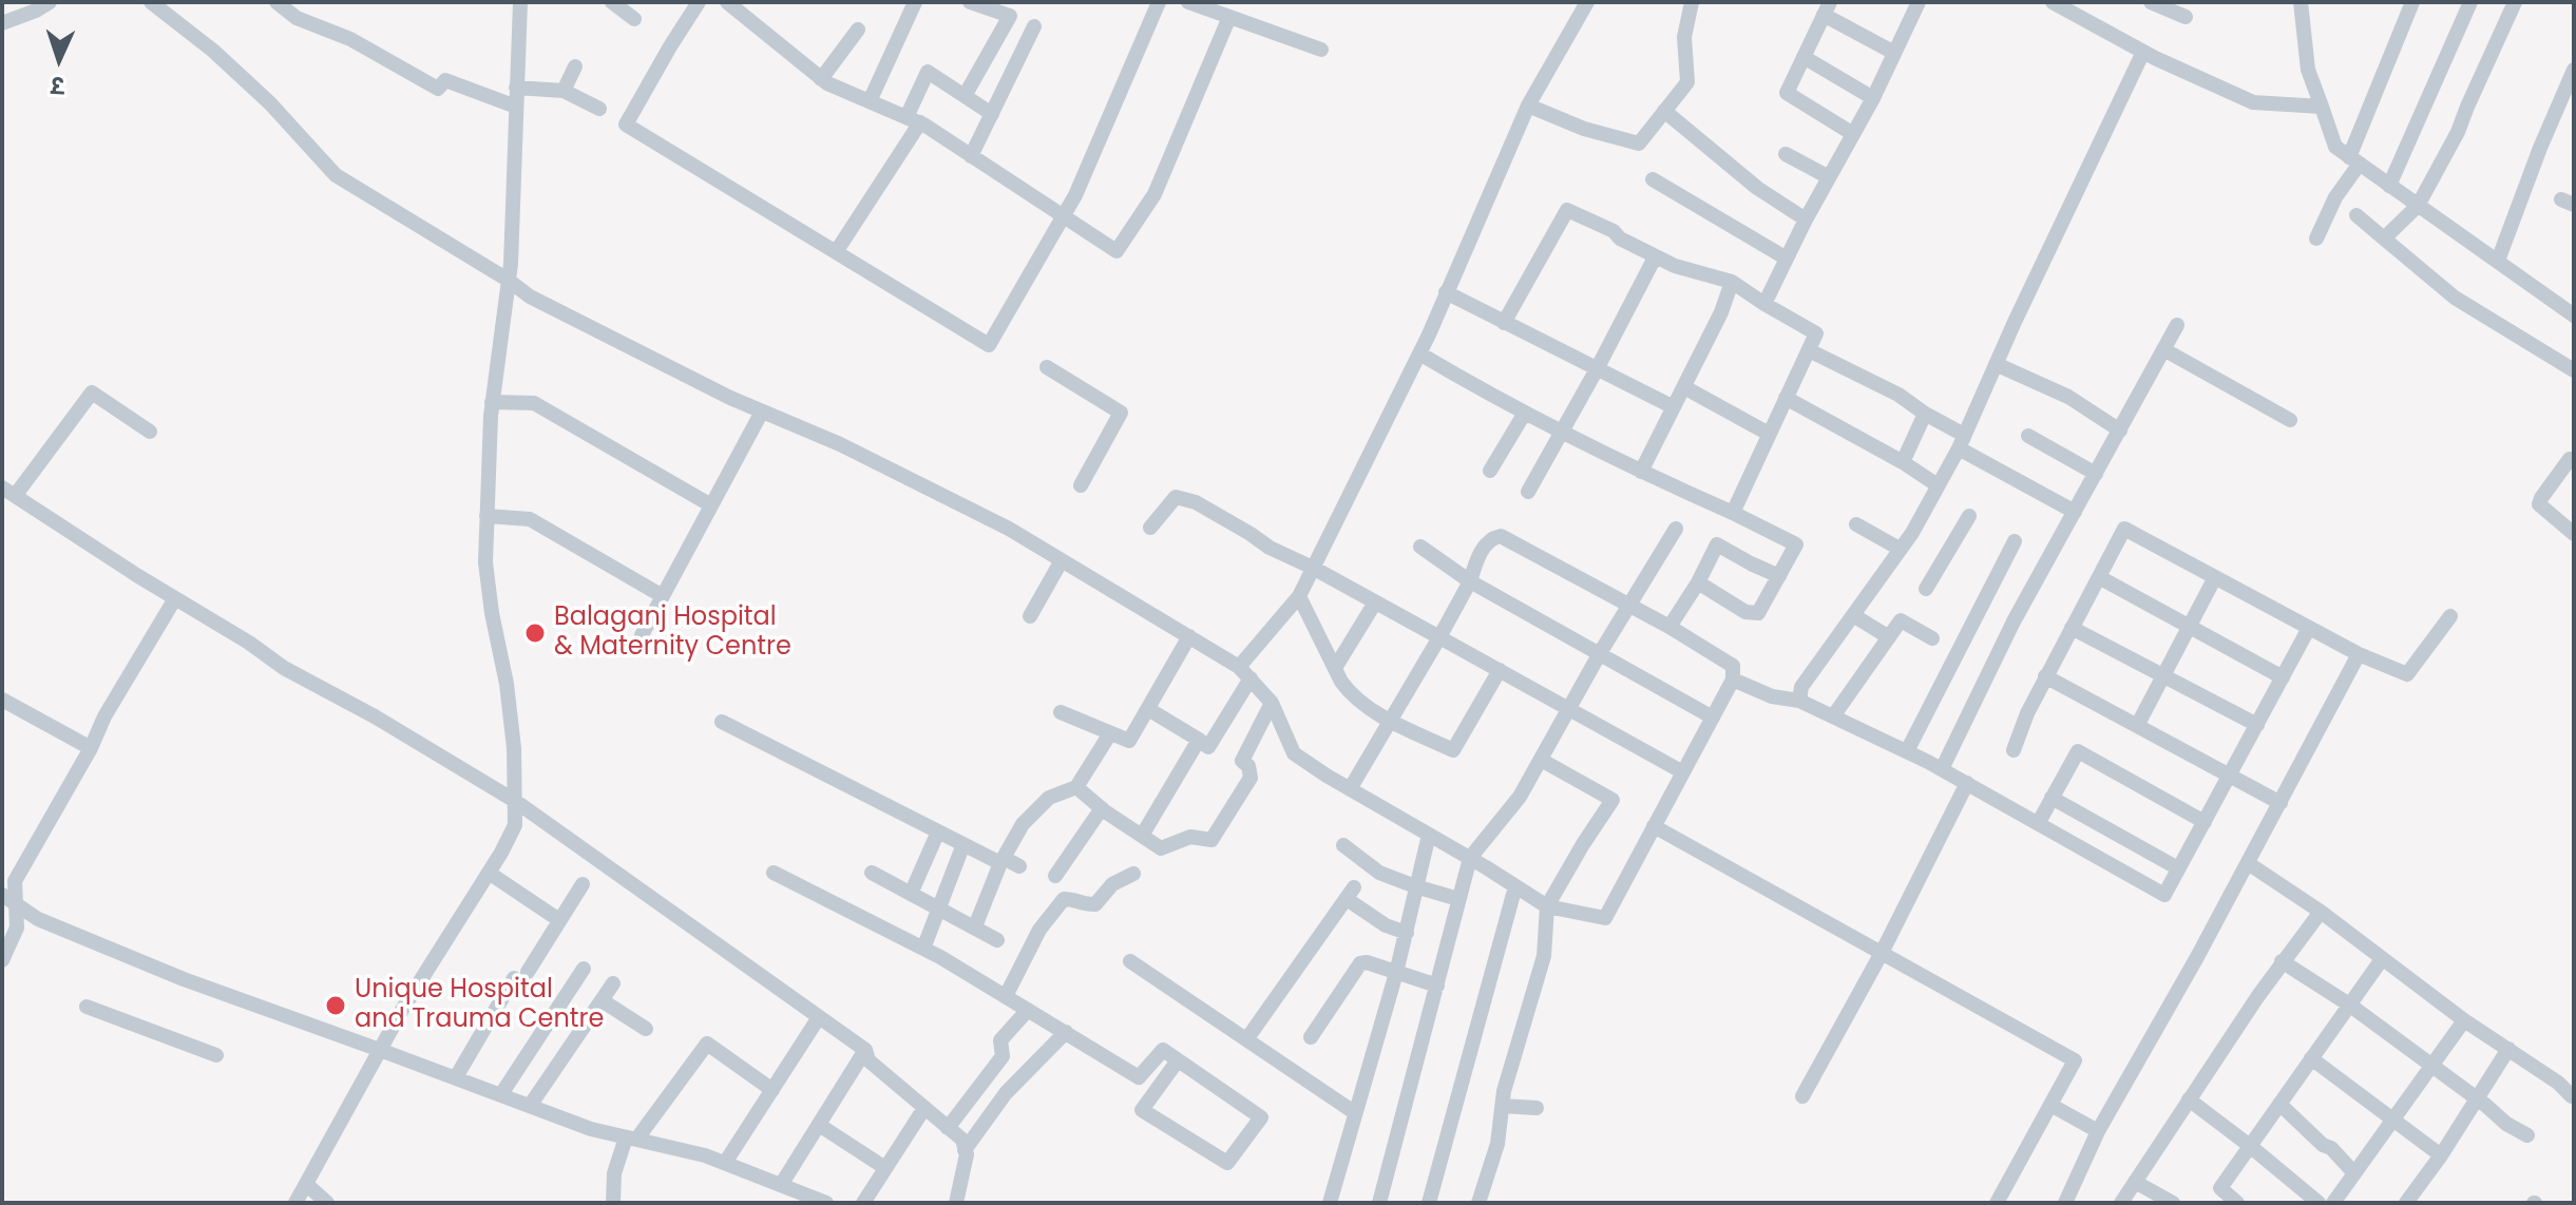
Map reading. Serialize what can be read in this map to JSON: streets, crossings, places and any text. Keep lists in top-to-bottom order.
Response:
{
  "places": ["Balaganj Hospital & Maternity Centre", "Unique Hospital and Trauma Centre"],
  "north": "bottom"
}
